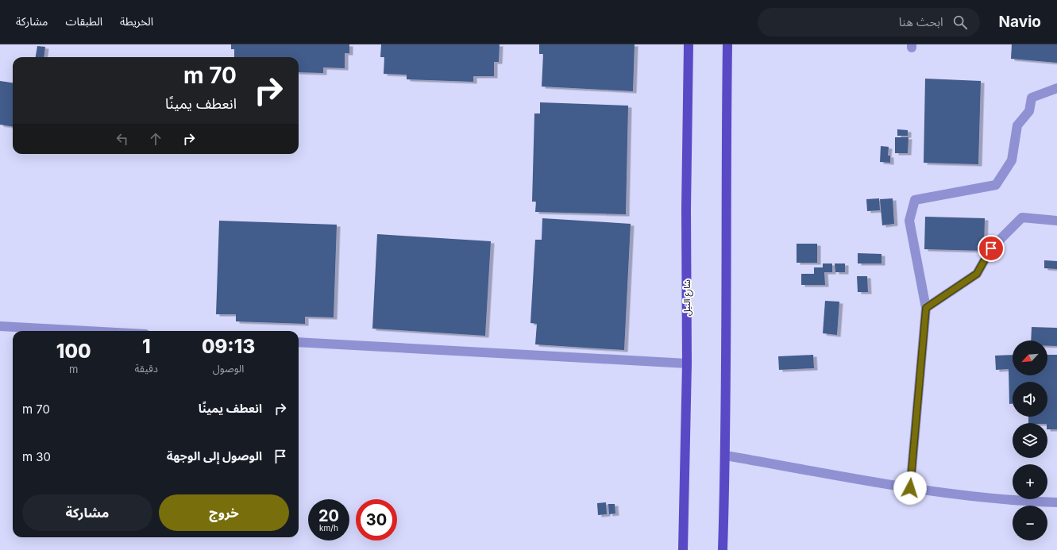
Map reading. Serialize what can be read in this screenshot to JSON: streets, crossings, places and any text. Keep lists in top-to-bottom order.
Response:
{
  "streets": {
    "main road": ["شارع النيل"]
  },
  "north": "bottom left",
  "page": {
    "header": "Navio",
    "search": "ابحث هنا",
    "nav": ["الخريطة", "الطبقات", "مشاركة"],
    "turn": ["70 m", "انعطف يمينًا"],
    "eta": [
      "09:13",
      "الوصول",
      "1",
      "دقيقة",
      "100",
      "m"
    ],
    "map_buttons": ["+", "−"],
    "list": [
      {
        "name": "انعطف يمينًا",
        "value": "70 m"
      },
      {
        "name": "الوصول إلى الوجهة",
        "value": "30 m"
      }
    ],
    "buttons": ["خروج", "مشاركة"],
    "speed": "20 km/h",
    "limit": "30"
  }
}
